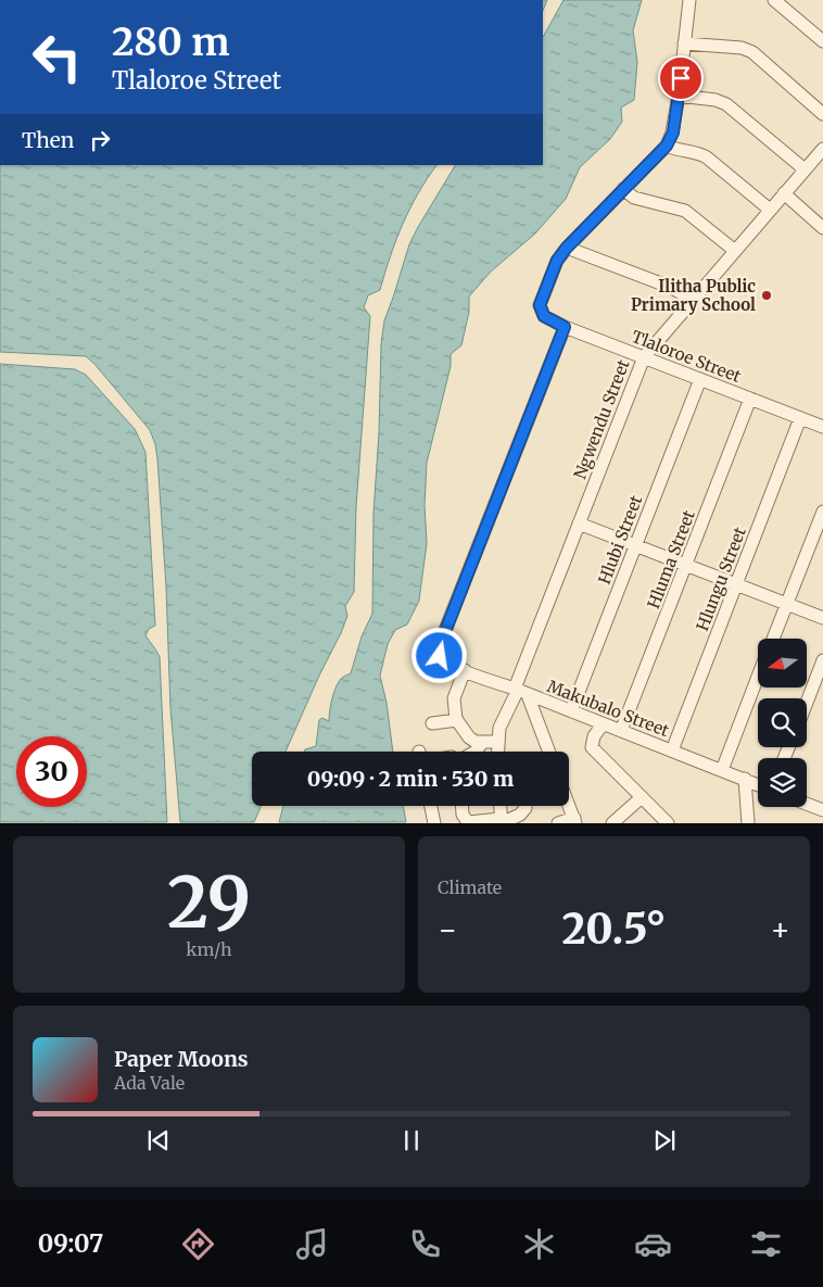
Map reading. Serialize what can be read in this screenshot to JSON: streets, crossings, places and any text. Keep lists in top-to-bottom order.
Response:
{
  "streets": {
    "street": [
      "Tlaloroe Street",
      "Ngwendu Street",
      "Hlubi Street",
      "Hluma Street",
      "Hlungu Street",
      "Makubalo Street"
    ]
  },
  "crossings": [
    ["Tlaloroe Street", "Ngwendu Street"],
    ["Tlaloroe Street", "Hlubi Street"],
    ["Tlaloroe Street", "Hluma Street"],
    ["Tlaloroe Street", "Hlungu Street"],
    ["Tlaloroe Street", "Makubalo Street"],
    ["Ngwendu Street", "Makubalo Street"],
    ["Hlubi Street", "Makubalo Street"],
    ["Hluma Street", "Makubalo Street"],
    ["Hlungu Street", "Makubalo Street"]
  ],
  "places": ["Ilitha Public Primary School"],
  "north": "left",
  "page": {
    "turn": ["280 m", "Tlaloroe Street"],
    "then": "Then",
    "limit": "30",
    "trip": "09:09 · 2 min · 530 m",
    "tile": [
      ["29", "km/h"],
      "Climate"
    ],
    "heat": ["−", "20.5°", "+"],
    "song": ["Paper Moons", "Ada Vale"],
    "tabs": "09:07"
  }
}
